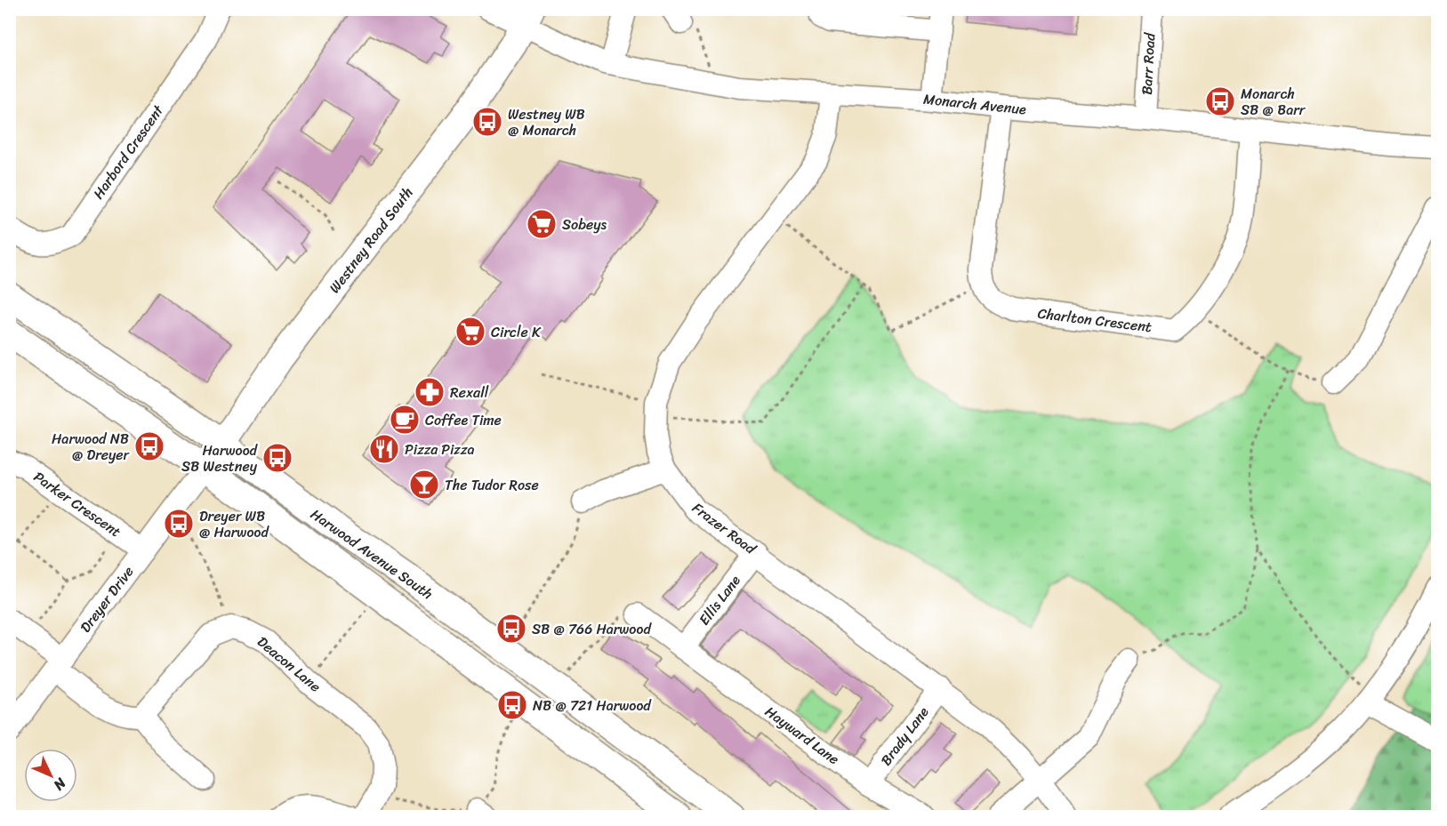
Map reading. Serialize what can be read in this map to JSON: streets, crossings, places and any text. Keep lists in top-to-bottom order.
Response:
{
  "streets": {
    "main road": ["Westney Road South", "Harwood Avenue South"],
    "street": [
      "Barr Road",
      "Monarch Avenue",
      "Harbord Crescent",
      "Charlton Crescent",
      "Parker Crescent",
      "Frazer Road",
      "Dreyer Drive",
      "Ellis Lane",
      "Deacon Lane",
      "Hayward Lane",
      "Brady Lane"
    ]
  },
  "crossings": [
    ["Barr Road", "Monarch Avenue"],
    ["Monarch Avenue", "Westney Road South"],
    ["Monarch Avenue", "Charlton Crescent"],
    ["Monarch Avenue", "Frazer Road"],
    ["Westney Road South", "Harwood Avenue South"],
    ["Westney Road South", "Dreyer Drive"],
    ["Parker Crescent", "Dreyer Drive"],
    ["Frazer Road", "Ellis Lane"],
    ["Frazer Road", "Brady Lane"],
    ["Harwood Avenue South", "Dreyer Drive"],
    ["Ellis Lane", "Hayward Lane"],
    ["Hayward Lane", "Brady Lane"]
  ],
  "places": {
    "bus stop": [
      "Monarch SB @ Barr",
      "Westney WB @ Monarch",
      "Harwood NB @ Dreyer",
      "Harwood SB Westney",
      "Dreyer WB @ Harwood",
      "SB @ 766 Harwood",
      "NB @ 721 Harwood"
    ],
    "supermarket": ["Sobeys", "Circle K"],
    "pharmacy": ["Rexall"],
    "cafe": ["Coffee Time"],
    "restaurant": ["Pizza Pizza"],
    "bar": ["The Tudor Rose"]
  },
  "north": "bottom right"
}
